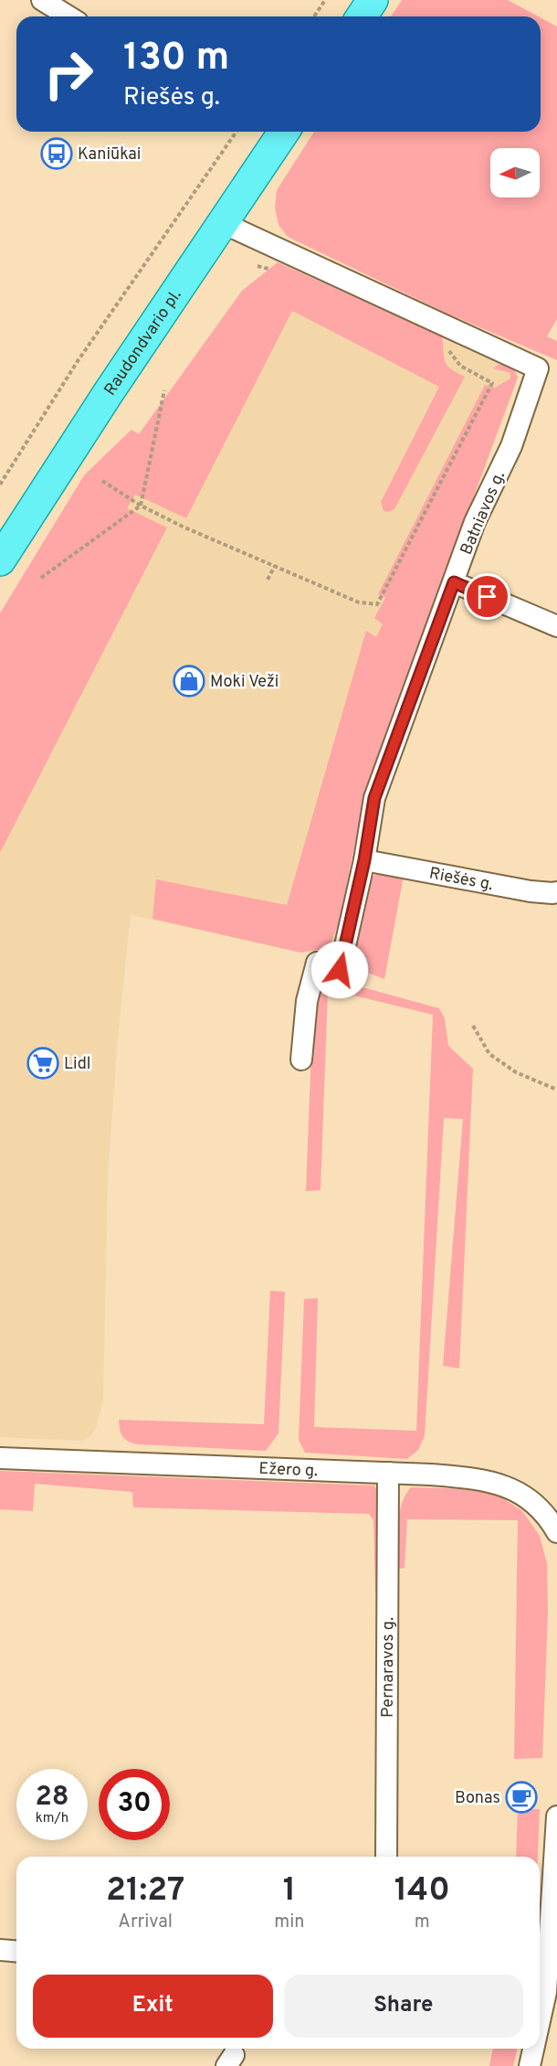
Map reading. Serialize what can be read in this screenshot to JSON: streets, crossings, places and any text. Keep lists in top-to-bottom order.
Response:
{
  "streets": {
    "main road": ["Raudondvario pl."],
    "street": [
      "Batniavos g.",
      "Riešės g.",
      "Ežero g.",
      "Pernaravos g."
    ]
  },
  "crossings": [
    ["Raudondvario pl.", "Batniavos g."],
    ["Batniavos g.", "Riešės g."],
    ["Ežero g.", "Pernaravos g."]
  ],
  "places": {
    "bus stop": ["Kaniūkai"],
    "shop": ["Moki Veži"],
    "supermarket": ["Lidl"],
    "cafe": ["Bonas"]
  },
  "north": "left",
  "page": {
    "turn": ["130 m", "Riešės g."],
    "speed": "28 km/h",
    "limit": "30",
    "eta": [
      "21:27",
      "Arrival",
      "1",
      "min",
      "140",
      "m"
    ],
    "buttons": ["Exit", "Share"]
  }
}
